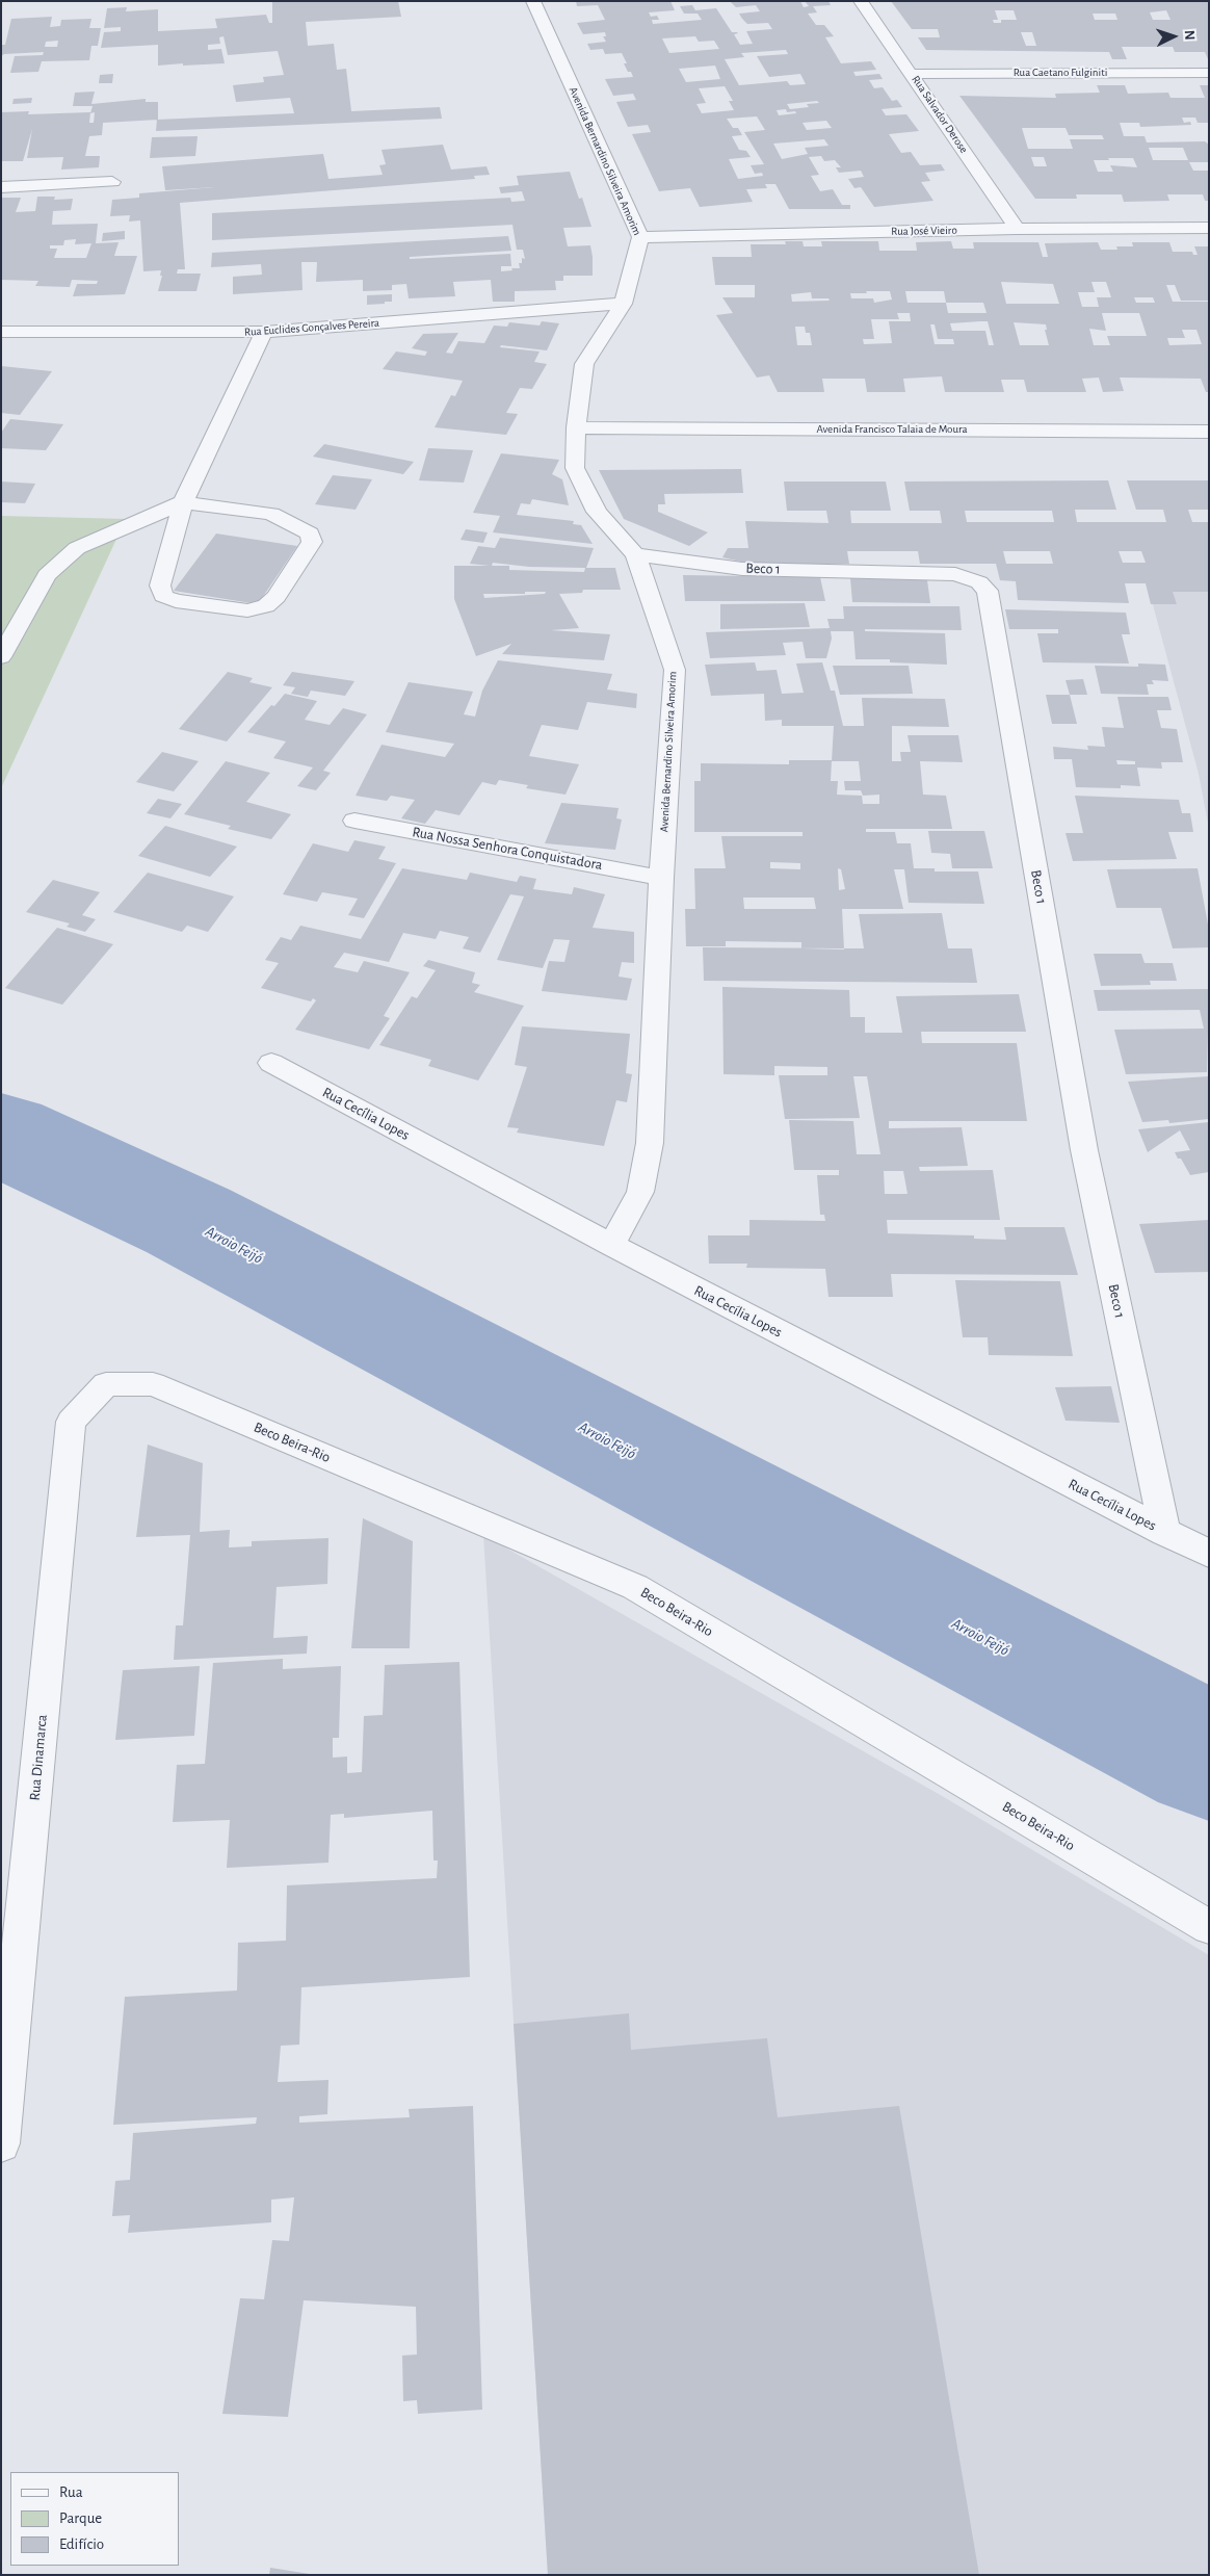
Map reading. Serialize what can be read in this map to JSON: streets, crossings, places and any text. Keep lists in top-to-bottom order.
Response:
{
  "streets": {
    "street": [
      "Rua Caetano Fulginiti",
      "Rua Salvador Derose",
      "Avenida Bernardino Silveira Amorim",
      "Rua José Vieiro",
      "Rua Euclides Gonçalves Pereira",
      "Avenida Francisco Talaia de Moura",
      "Beco 1",
      "Rua Nossa Senhora Conquistadora",
      "Rua Cecília Lopes",
      "Beco Beira-Rio",
      "Rua Dinamarca"
    ]
  },
  "crossings": [
    ["Rua Caetano Fulginiti", "Rua Salvador Derose"],
    ["Rua Salvador Derose", "Rua José Vieiro"],
    ["Avenida Bernardino Silveira Amorim", "Rua José Vieiro"],
    ["Avenida Bernardino Silveira Amorim", "Rua Euclides Gonçalves Pereira"],
    ["Avenida Bernardino Silveira Amorim", "Avenida Francisco Talaia de Moura"],
    ["Avenida Bernardino Silveira Amorim", "Beco 1"],
    ["Avenida Bernardino Silveira Amorim", "Rua Nossa Senhora Conquistadora"],
    ["Avenida Bernardino Silveira Amorim", "Rua Cecília Lopes"],
    ["Beco 1", "Rua Cecília Lopes"],
    ["Beco Beira-Rio", "Rua Dinamarca"]
  ],
  "water": ["Arroio Feijó"],
  "legend": ["Rua", "Parque", "Edifício"],
  "north": "right"
}
